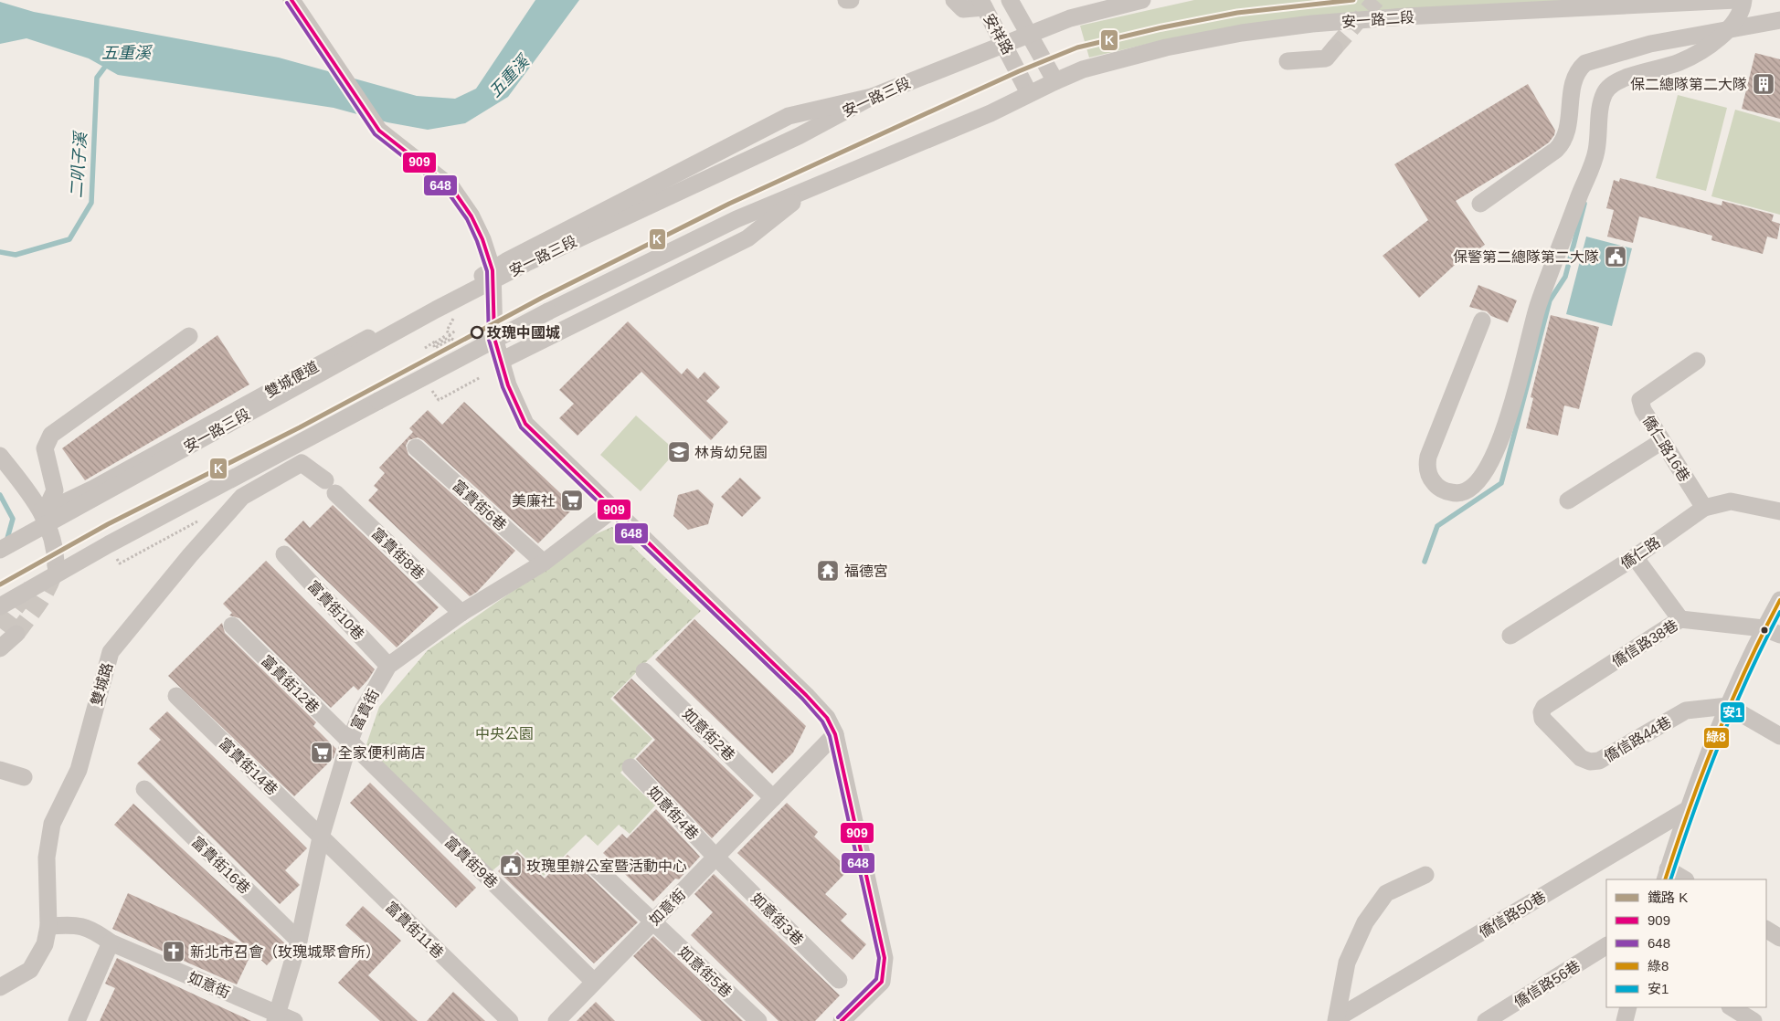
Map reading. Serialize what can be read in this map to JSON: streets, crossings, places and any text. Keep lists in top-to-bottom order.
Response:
{
  "streets": {
    "street": [
      "安一路二段",
      "安祥路",
      "安一路三段",
      "雙城便道",
      "僑仁路16巷",
      "富貴街6巷",
      "僑仁路",
      "富貴街8巷",
      "富貴街10巷",
      "僑信路38巷",
      "雙城路",
      "富貴街12巷",
      "富貴街",
      "如意街2巷",
      "僑信路44巷",
      "富貴街14巷",
      "如意街4巷",
      "富貴街9巷",
      "富貴街16巷",
      "如意街",
      "僑信路50巷",
      "如意街3巷",
      "富貴街11巷",
      "如意街5巷",
      "僑信路56巷"
    ]
  },
  "crossings": [
    ["安一路二段", "安祥路"],
    ["安祥路", "安一路三段"],
    ["安一路三段", "雙城便道"],
    ["僑仁路16巷", "僑仁路"],
    ["富貴街6巷", "富貴街"],
    ["富貴街8巷", "雙城路"],
    ["富貴街8巷", "富貴街"],
    ["富貴街10巷", "富貴街"],
    ["僑信路38巷", "僑信路44巷"],
    ["雙城路", "如意街"],
    ["富貴街12巷", "富貴街"],
    ["富貴街12巷", "富貴街9巷"],
    ["富貴街", "富貴街14巷"],
    ["富貴街", "富貴街9巷"],
    ["富貴街", "富貴街16巷"],
    ["富貴街", "如意街"],
    ["富貴街", "富貴街11巷"],
    ["如意街2巷", "如意街"],
    ["富貴街14巷", "富貴街11巷"],
    ["如意街4巷", "如意街"],
    ["如意街4巷", "如意街3巷"],
    ["富貴街9巷", "如意街"],
    ["如意街", "如意街3巷"],
    ["如意街", "如意街5巷"]
  ],
  "water": ["五重溪", "二叭子溪"],
  "parks": ["中央公園"],
  "places": {
    "building": ["保二總隊第二大隊"],
    "public building": ["保警第二總隊第二大隊", "玫瑰里辦公室暨活動中心"],
    "other": ["玫瑰中國城"],
    "school or university": ["林肯幼兒園"],
    "supermarket": ["美廉社", "全家便利商店"],
    "temple": ["福德宮"],
    "church": ["新北市召會（玫瑰城聚會所）"]
  },
  "lines": [
    "rail line K",
    "transit line 909",
    "transit line 648",
    "transit line 綠8",
    "transit line 安1"
  ],
  "legend": [
    "鐵路 K",
    "909",
    "648",
    "綠8",
    "安1"
  ]
}
